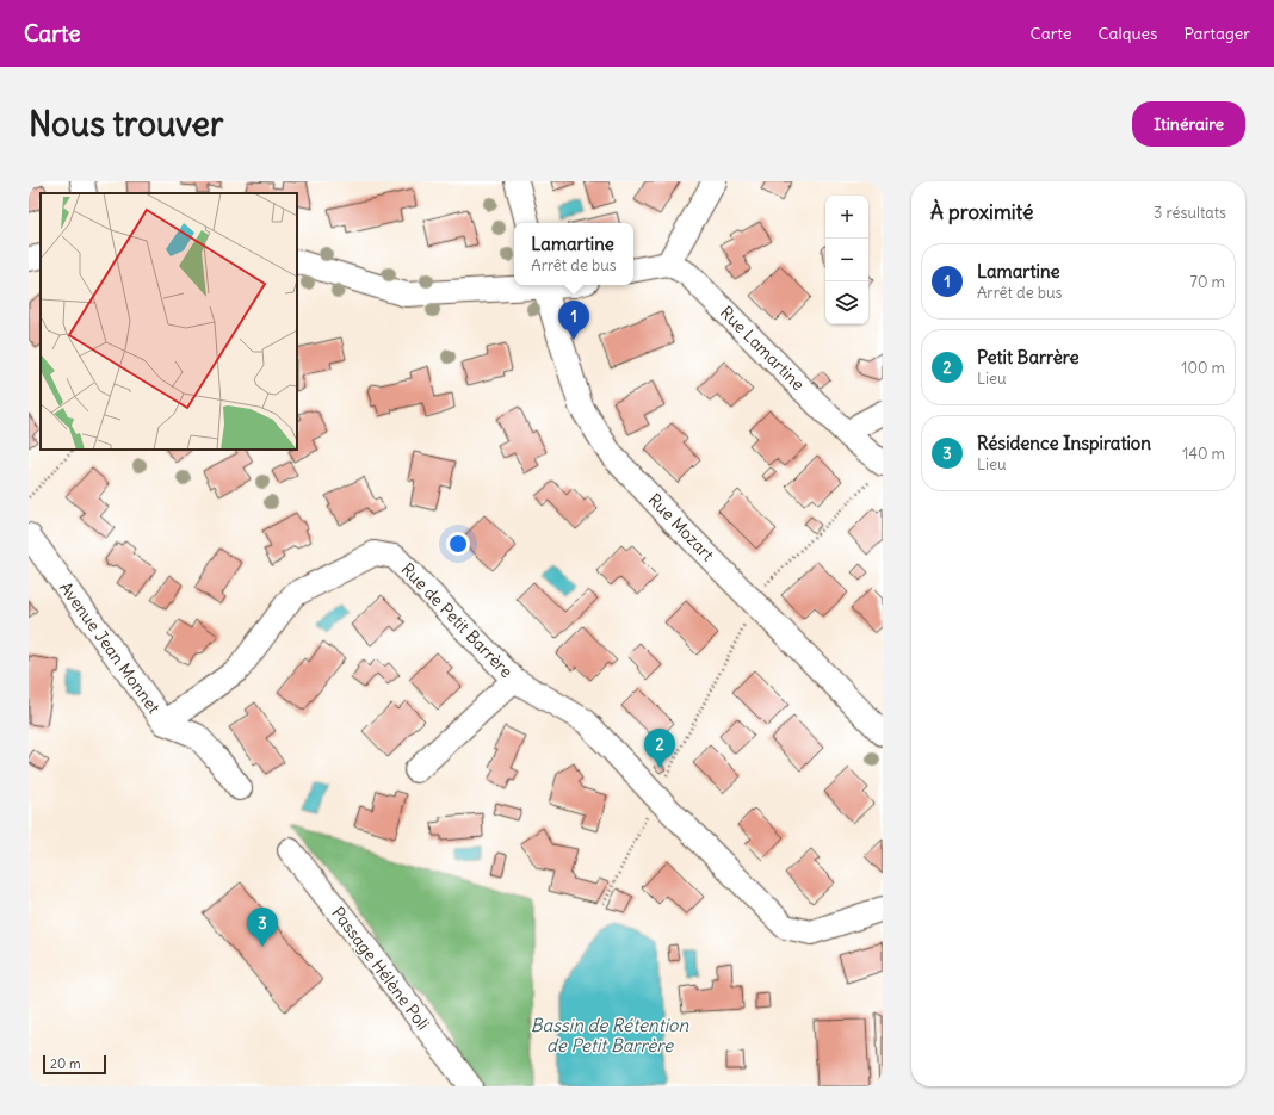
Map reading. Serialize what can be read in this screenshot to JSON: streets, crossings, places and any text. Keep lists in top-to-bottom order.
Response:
{
  "streets": {
    "street": [
      "Rue Lamartine",
      "Rue Mozart",
      "Rue de Petit Barrère",
      "Avenue Jean Monnet",
      "Passage Hélène Poli"
    ]
  },
  "crossings": [
    ["Rue de Petit Barrère", "Avenue Jean Monnet"]
  ],
  "water": ["Bassin de Rétention de Petit Barrère"],
  "scale_bar": "20 m",
  "page": {
    "header": "Carte",
    "nav": ["Carte", "Calques", "Partager"],
    "buttons": "Itinéraire",
    "title": "Nous trouver",
    "heading": ["À proximité", "3 résultats"],
    "map_buttons": ["+", "−"],
    "popup": ["Lamartine", "Arrêt de bus"],
    "list": [
      {
        "mark": "1",
        "name": "Lamartine",
        "note": "Arrêt de bus",
        "value": "70 m"
      },
      {
        "mark": "2",
        "name": "Petit Barrère",
        "note": "Lieu",
        "value": "100 m"
      },
      {
        "mark": "3",
        "name": "Résidence Inspiration",
        "note": "Lieu",
        "value": "140 m"
      }
    ],
    "pins": ["1", "2", "3"],
    "scale": "20 m"
  }
}
